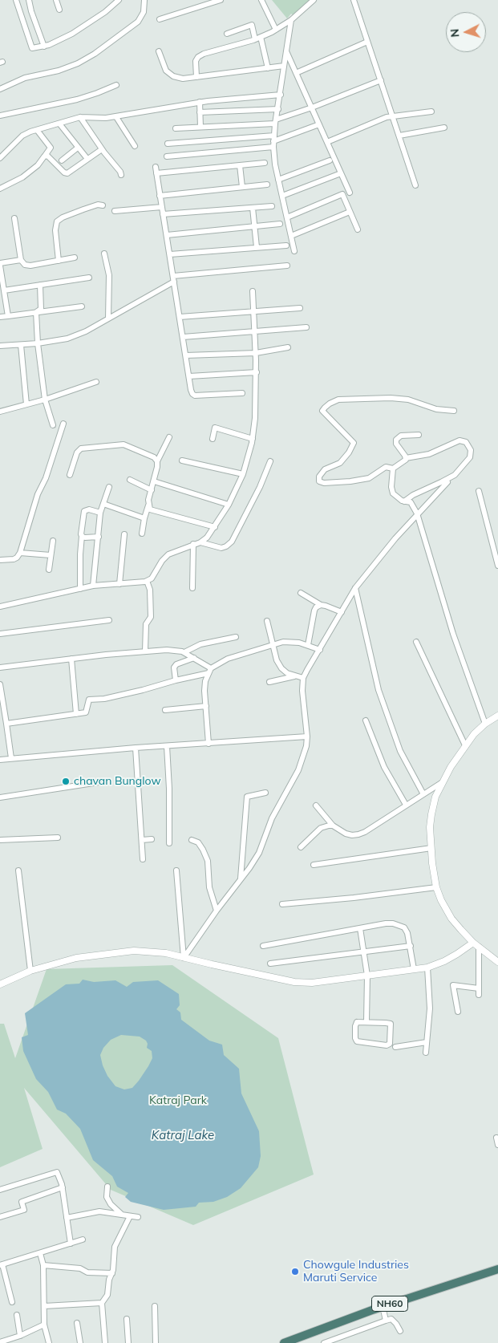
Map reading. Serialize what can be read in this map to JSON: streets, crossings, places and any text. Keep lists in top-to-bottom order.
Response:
{
  "streets": {
    "highway": ["NH60"]
  },
  "water": ["Katraj Lake"],
  "parks": ["Katraj Park"],
  "places": ["chavan Bunglow", "Chowgule Industries Maruti Service"],
  "north": "left"
}
